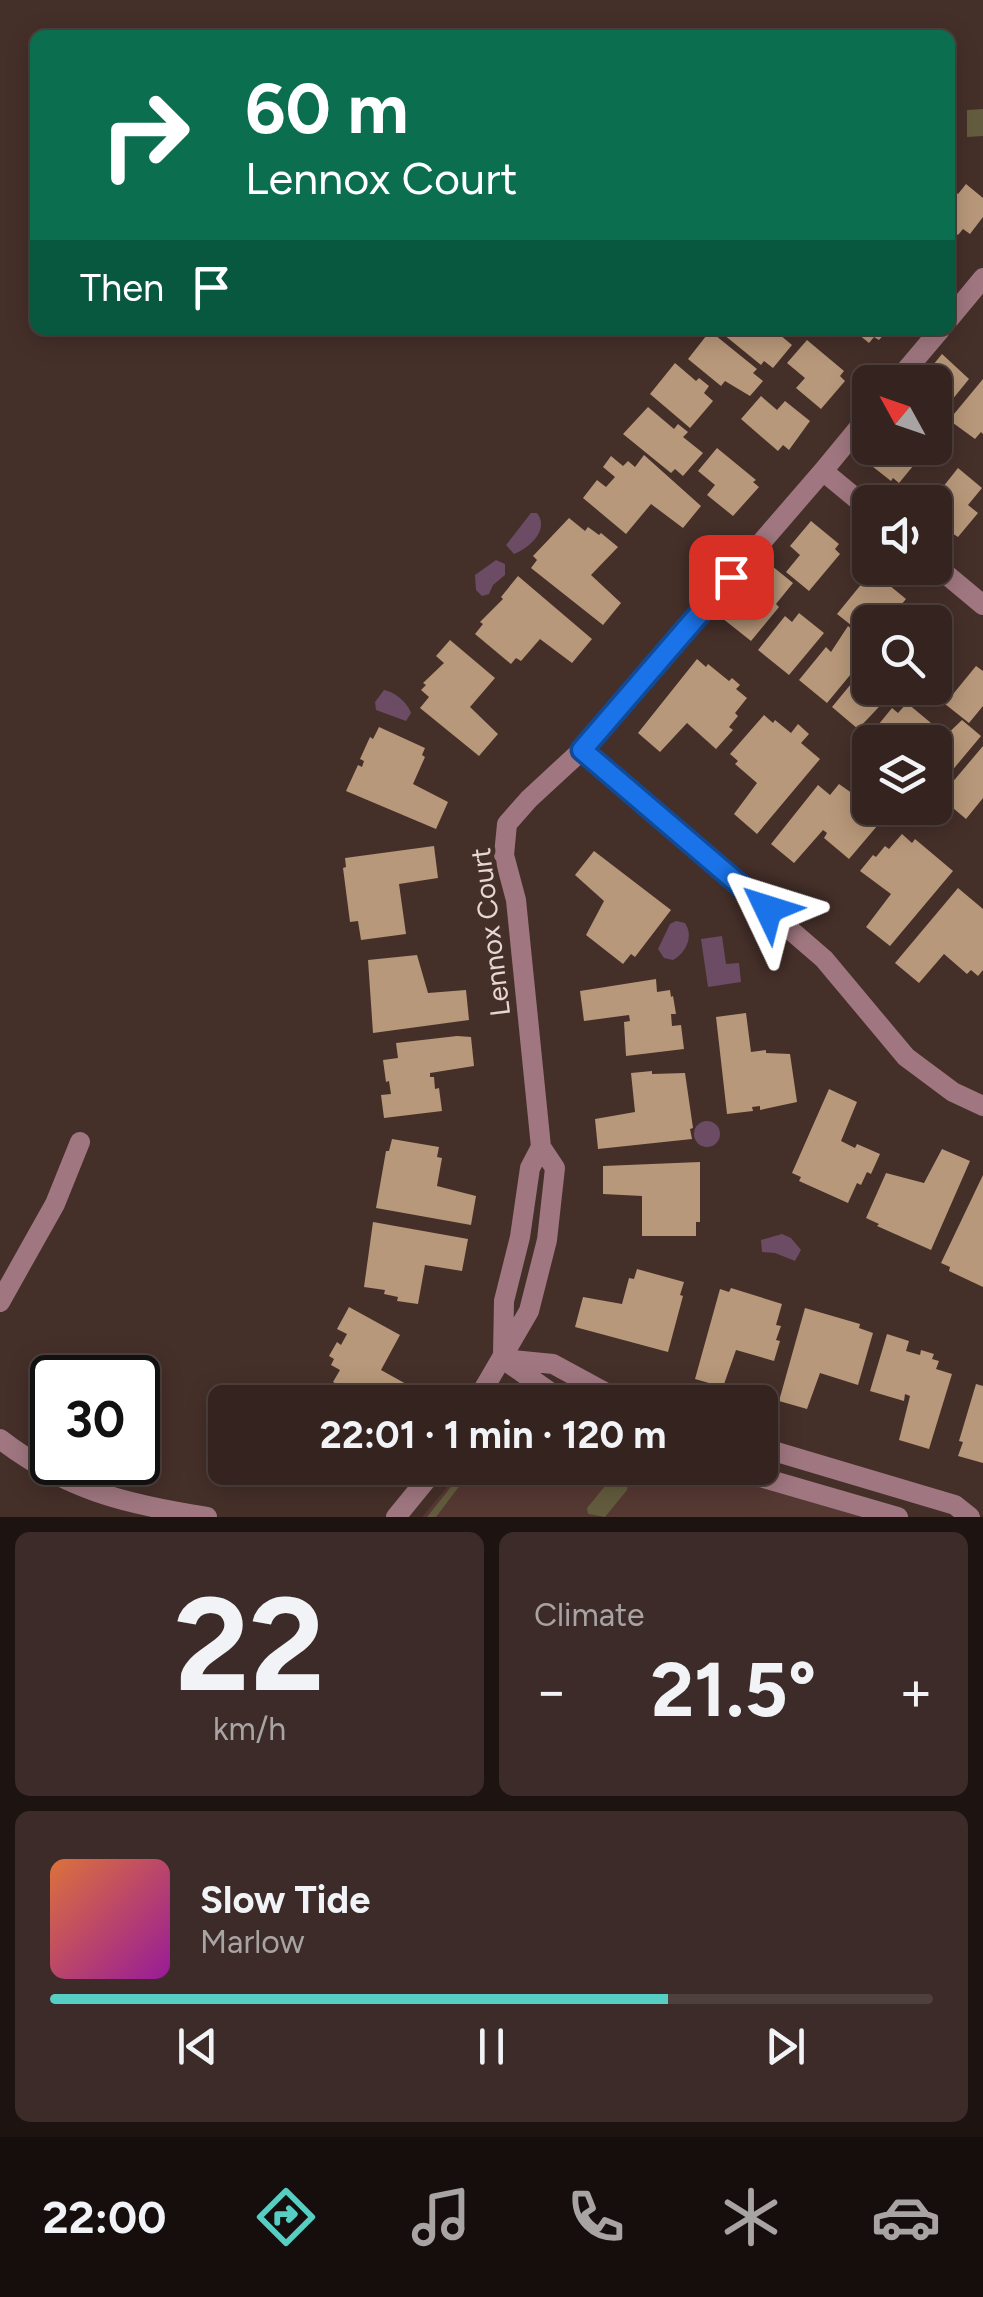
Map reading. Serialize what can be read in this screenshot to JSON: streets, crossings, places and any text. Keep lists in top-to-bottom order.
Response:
{
  "streets": {
    "street": ["Lennox Court"]
  },
  "north": "top left",
  "page": {
    "turn": ["60 m", "Lennox Court"],
    "then": "Then",
    "limit": "30",
    "trip": "22:01 · 1 min · 120 m",
    "tile": [
      ["22", "km/h"],
      "Climate"
    ],
    "heat": ["−", "21.5°", "+"],
    "song": ["Slow Tide", "Marlow"],
    "tabs": "22:00"
  }
}
